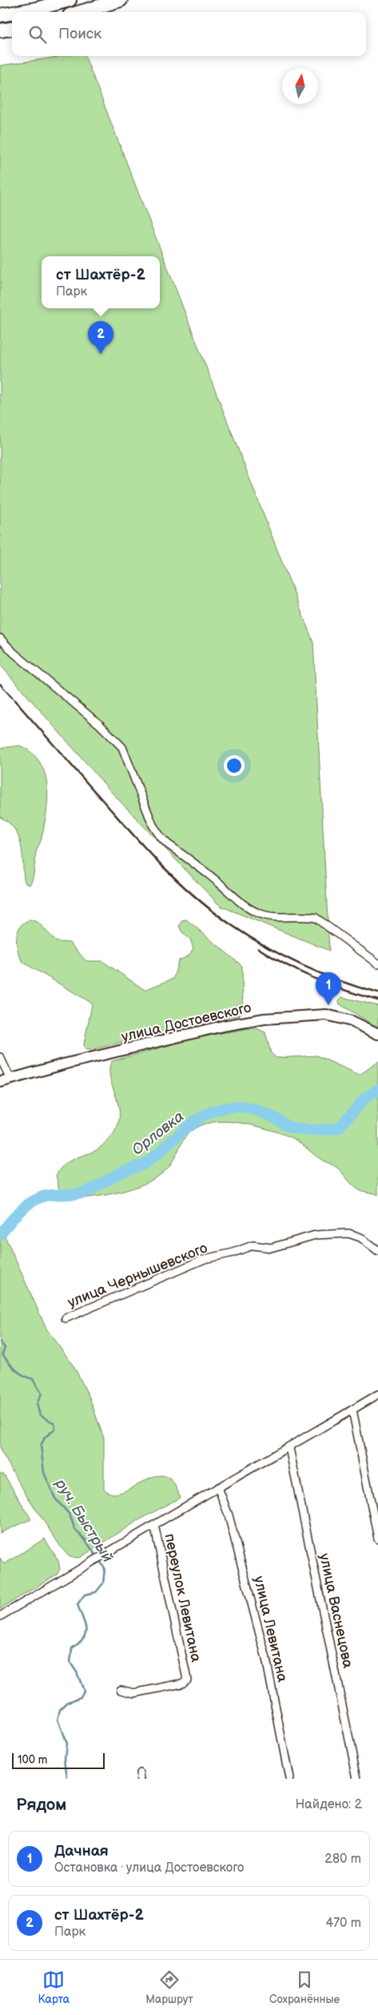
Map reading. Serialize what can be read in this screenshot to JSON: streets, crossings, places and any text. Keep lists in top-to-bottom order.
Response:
{
  "streets": {
    "main road": ["улица Достоевского"],
    "street": [
      "улица Чернышевского",
      "переулок Левитана",
      "улица Васнецова",
      "улица Левитана"
    ]
  },
  "water": ["Орловка", "руч. Быстрый"],
  "scale_bar": "100 m",
  "north": "top",
  "page": {
    "search": "Поиск",
    "popup": ["ст Шахтёр-2", "Парк"],
    "pins": ["2", "1"],
    "scale": "100 m",
    "heading": ["Рядом", "Найдено: 2"],
    "list": [
      {
        "mark": "1",
        "name": "Дачная",
        "note": "Остановка · улица Достоевского",
        "value": "280 m"
      },
      {
        "mark": "2",
        "name": "ст Шахтёр-2",
        "note": "Парк",
        "value": "470 m"
      }
    ],
    "nav": ["Карта", "Маршрут", "Сохранённые"]
  }
}
